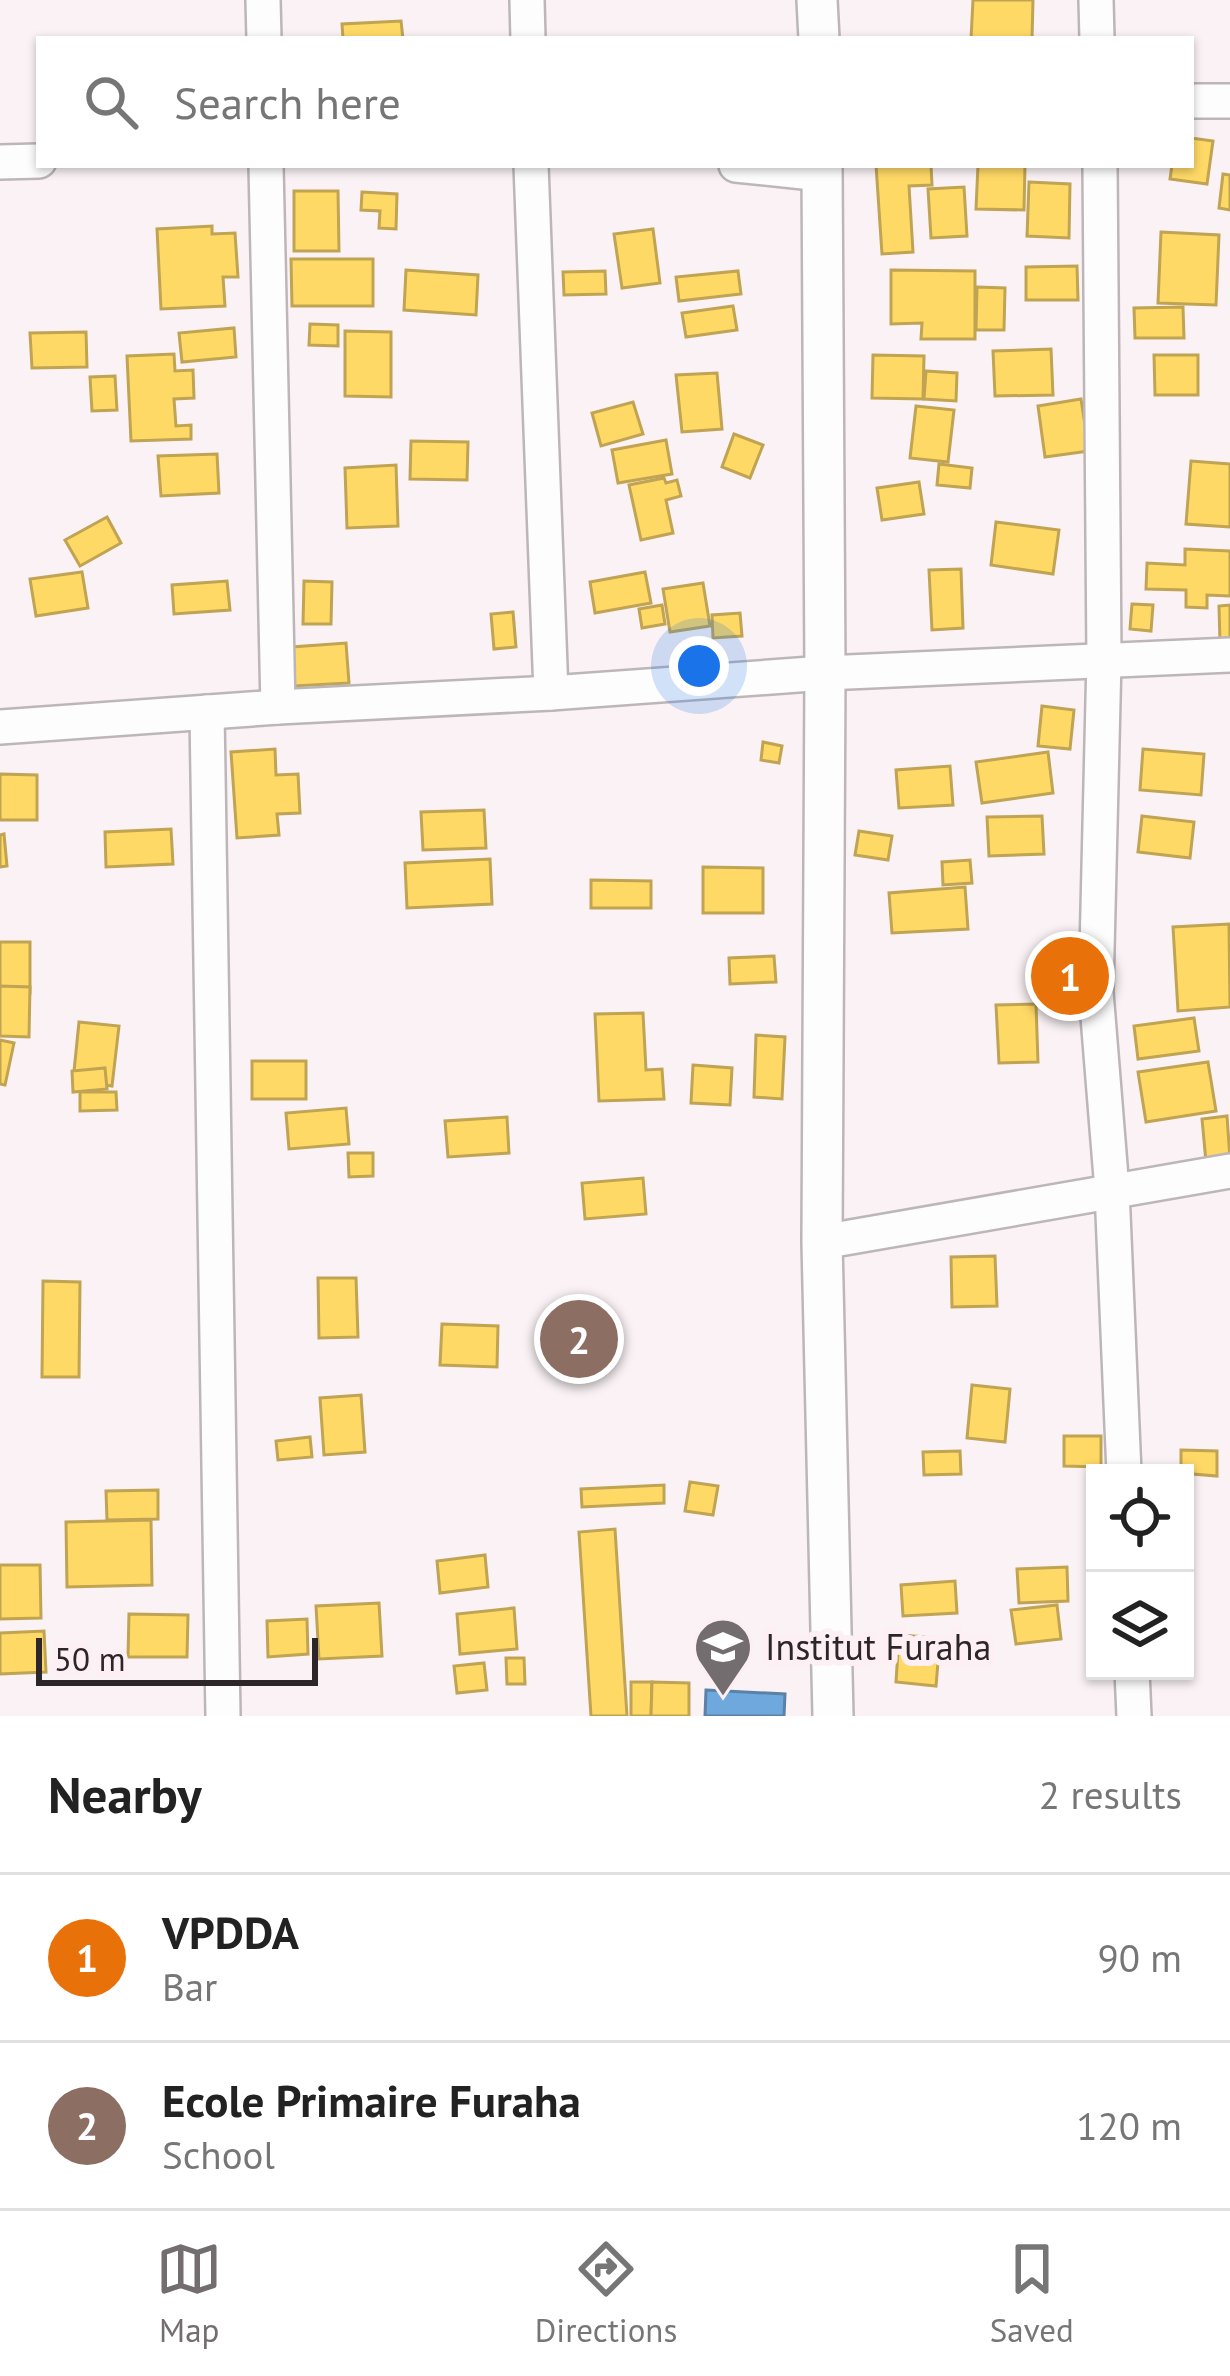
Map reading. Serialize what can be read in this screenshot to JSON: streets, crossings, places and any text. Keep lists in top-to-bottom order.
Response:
{
  "places": {
    "school or university": ["Institut Furaha"]
  },
  "scale_bar": "50 m",
  "page": {
    "search": "Search here",
    "pins": ["1", "2"],
    "scale": "50 m",
    "heading": ["Nearby", "2 results"],
    "list": [
      {
        "mark": "1",
        "name": "VPDDA",
        "note": "Bar",
        "value": "90 m"
      },
      {
        "mark": "2",
        "name": "Ecole Primaire Furaha",
        "note": "School",
        "value": "120 m"
      }
    ],
    "nav": ["Map", "Directions", "Saved"]
  }
}
